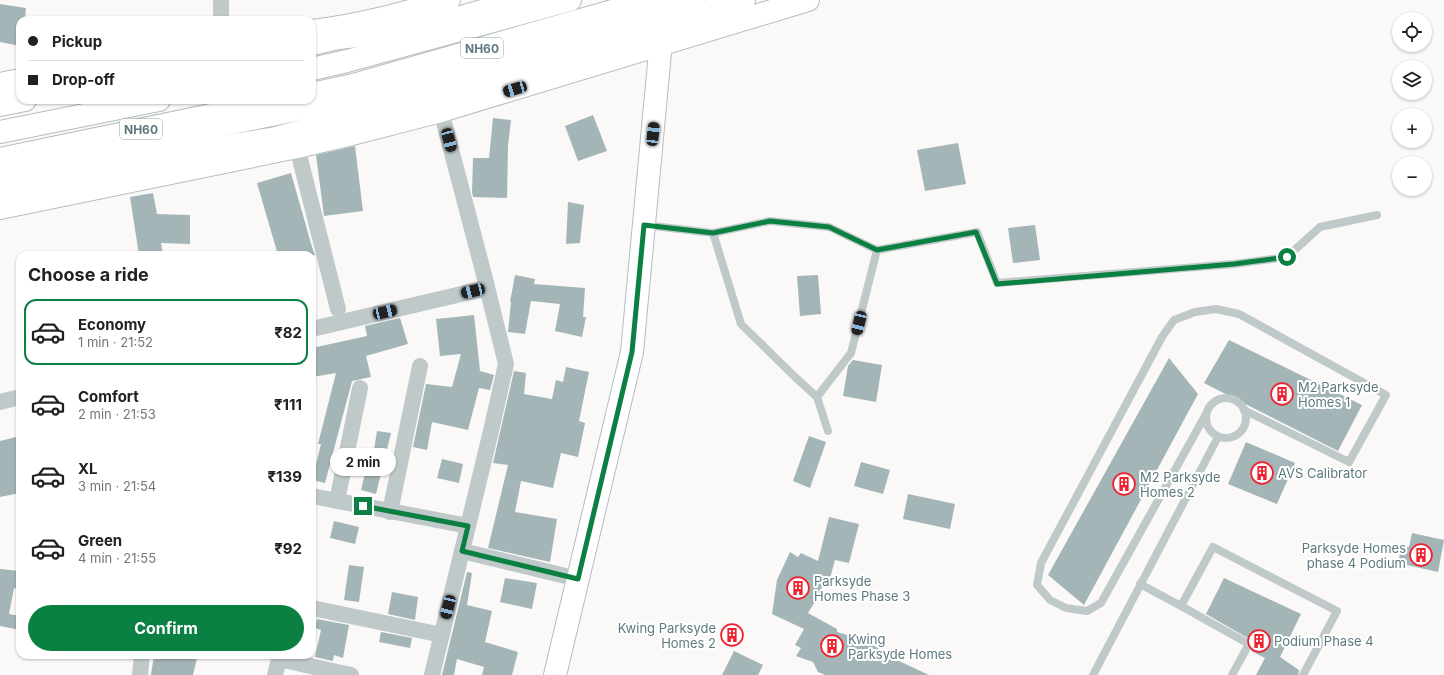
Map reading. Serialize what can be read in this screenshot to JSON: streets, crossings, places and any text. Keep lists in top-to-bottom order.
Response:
{
  "streets": {
    "main road": ["NH60"]
  },
  "places": {
    "building": [
      "M2 Parksyde Homes 1",
      "AVS Calibrator",
      "M2 Parksyde Homes 2",
      "Parksyde Homes phase 4 Podium",
      "Parksyde Homes Phase 3",
      "Kwing Parksyde Homes 2",
      "Podium Phase 4",
      "Kwing Parksyde Homes"
    ]
  },
  "page": {
    "map_buttons": ["+", "−"],
    "banner": ["Pickup", "Drop-off"],
    "heading": "Choose a ride",
    "list": [
      {
        "name": "Economy",
        "note": "1 min · 21:52",
        "value": "₹82"
      },
      {
        "name": "Comfort",
        "note": "2 min · 21:53",
        "value": "₹111"
      },
      {
        "name": "XL",
        "note": "3 min · 21:54",
        "value": "₹139"
      },
      {
        "name": "Green",
        "note": "4 min · 21:55",
        "value": "₹92"
      }
    ],
    "bubble": "2 min",
    "buttons": "Confirm"
  }
}
